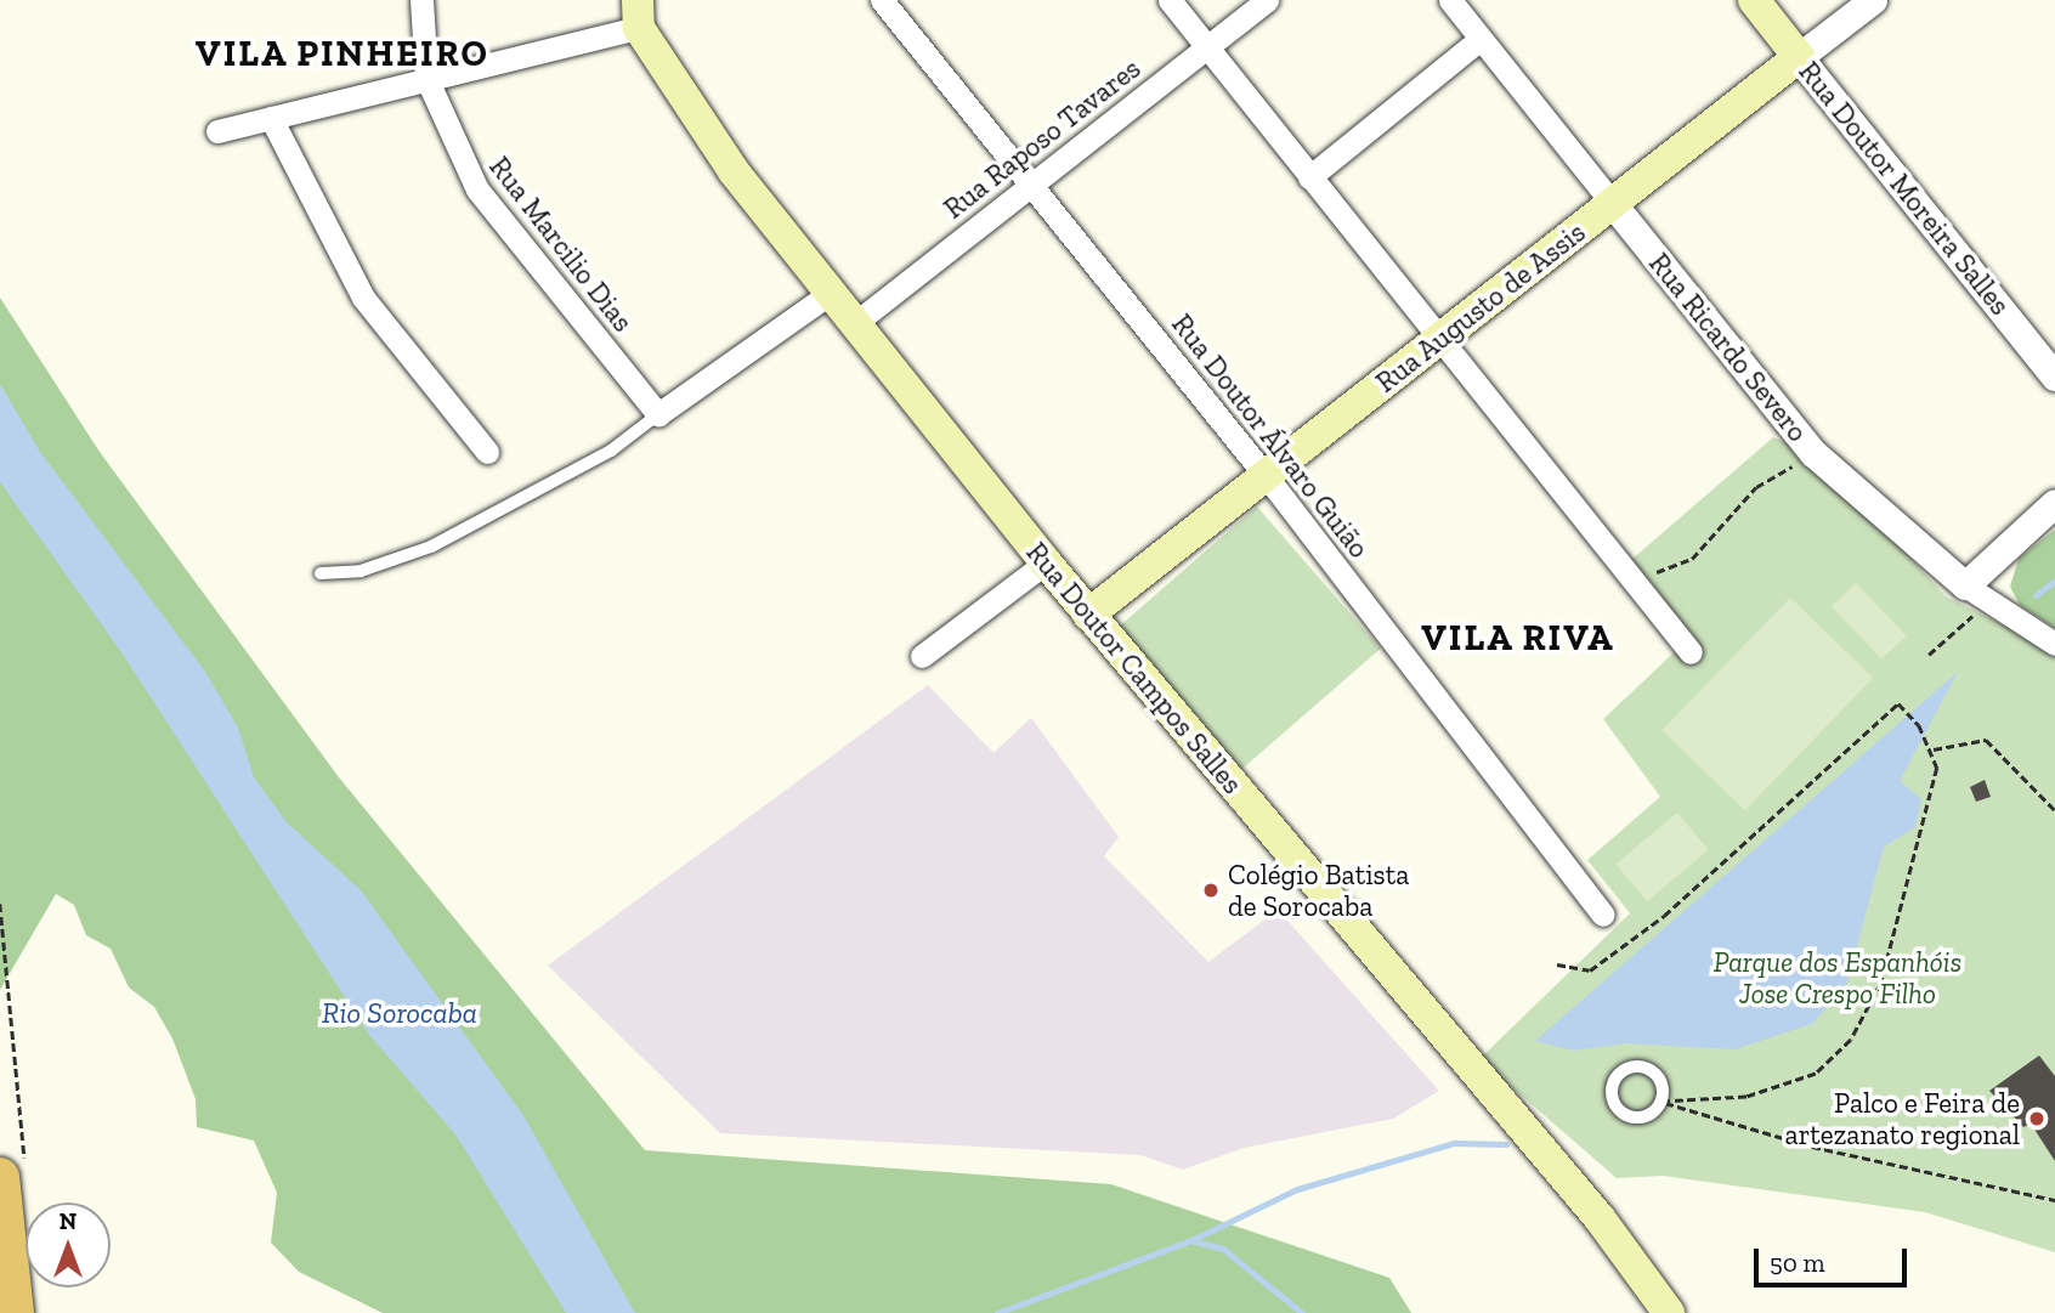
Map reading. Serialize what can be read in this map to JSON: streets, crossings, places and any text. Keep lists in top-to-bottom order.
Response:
{
  "streets": {
    "main road": ["Rua Doutor Moreira Salles", "Rua Augusto de Assis", "Rua Doutor Campos Salles"],
    "street": [
      "Rua Raposo Tavares",
      "Rua Marcilio Dias",
      "Rua Ricardo Severo",
      "Rua Doutor Álvaro Guião"
    ]
  },
  "crossings": [
    ["Rua Raposo Tavares", "Rua Doutor Álvaro Guião"],
    ["Rua Raposo Tavares", "Rua Doutor Campos Salles"],
    ["Rua Doutor Moreira Salles", "Rua Augusto de Assis"],
    ["Rua Augusto de Assis", "Rua Ricardo Severo"],
    ["Rua Augusto de Assis", "Rua Doutor Álvaro Guião"],
    ["Rua Augusto de Assis", "Rua Doutor Campos Salles"]
  ],
  "districts": ["VILA PINHEIRO", "VILA RIVA"],
  "water": ["Rio Sorocaba"],
  "parks": ["Parque dos Espanhóis Jose Crespo Filho"],
  "places": ["Colégio Batista de Sorocaba", "Palco e Feira de artezanato regional"],
  "scale_bar": "50 m",
  "north": "top"
}
